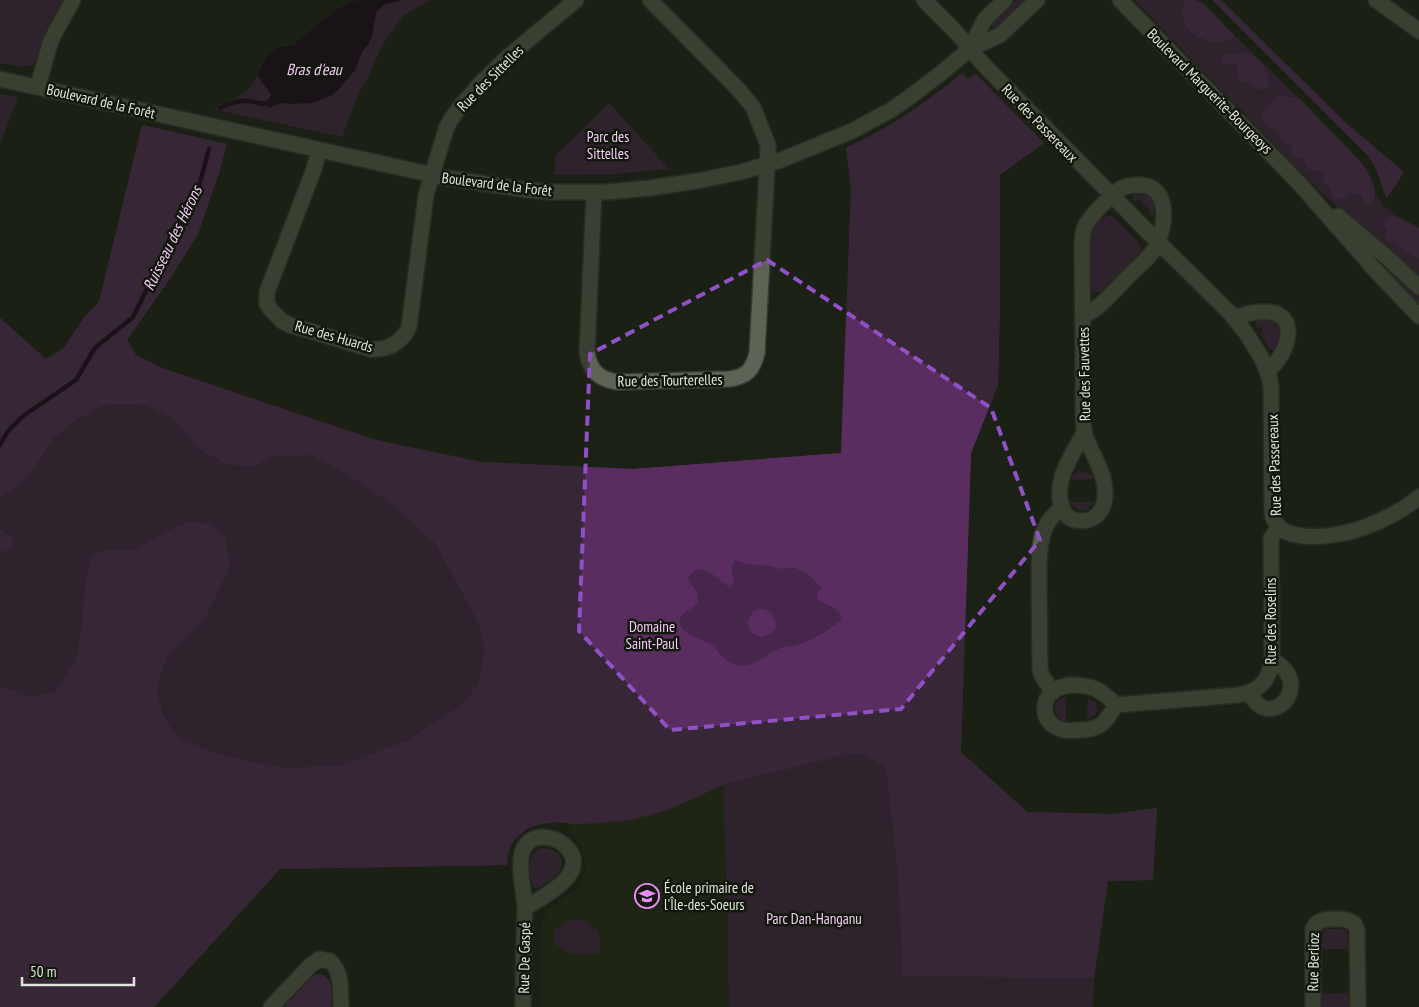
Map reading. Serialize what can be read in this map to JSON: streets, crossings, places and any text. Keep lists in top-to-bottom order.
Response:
{
  "streets": {
    "street": [
      "Rue des Sittelles",
      "Boulevard Marguerite-Bourgeoys",
      "Boulevard de la Forêt",
      "Rue des Passereaux",
      "Rue des Huards",
      "Rue des Fauvettes",
      "Rue des Tourterelles",
      "Rue des Roselins",
      "Rue De Gaspé",
      "Rue Berlioz"
    ]
  },
  "crossings": [
    ["Rue des Sittelles", "Boulevard de la Forêt"],
    ["Rue des Sittelles", "Rue des Huards"],
    ["Boulevard de la Forêt", "Rue des Passereaux"],
    ["Boulevard de la Forêt", "Rue des Huards"],
    ["Boulevard de la Forêt", "Rue des Tourterelles"],
    ["Rue des Passereaux", "Rue des Fauvettes"],
    ["Rue des Passereaux", "Rue des Roselins"]
  ],
  "water": ["Bras d'eau", "Ruisseau des Hérons"],
  "parks": ["Parc des Sittelles", "Domaine Saint-Paul", "Parc Dan-Hanganu"],
  "places": {
    "school or university": ["École primaire de l'Île-des-Soeurs"]
  },
  "scale_bar": "50 m"
}
